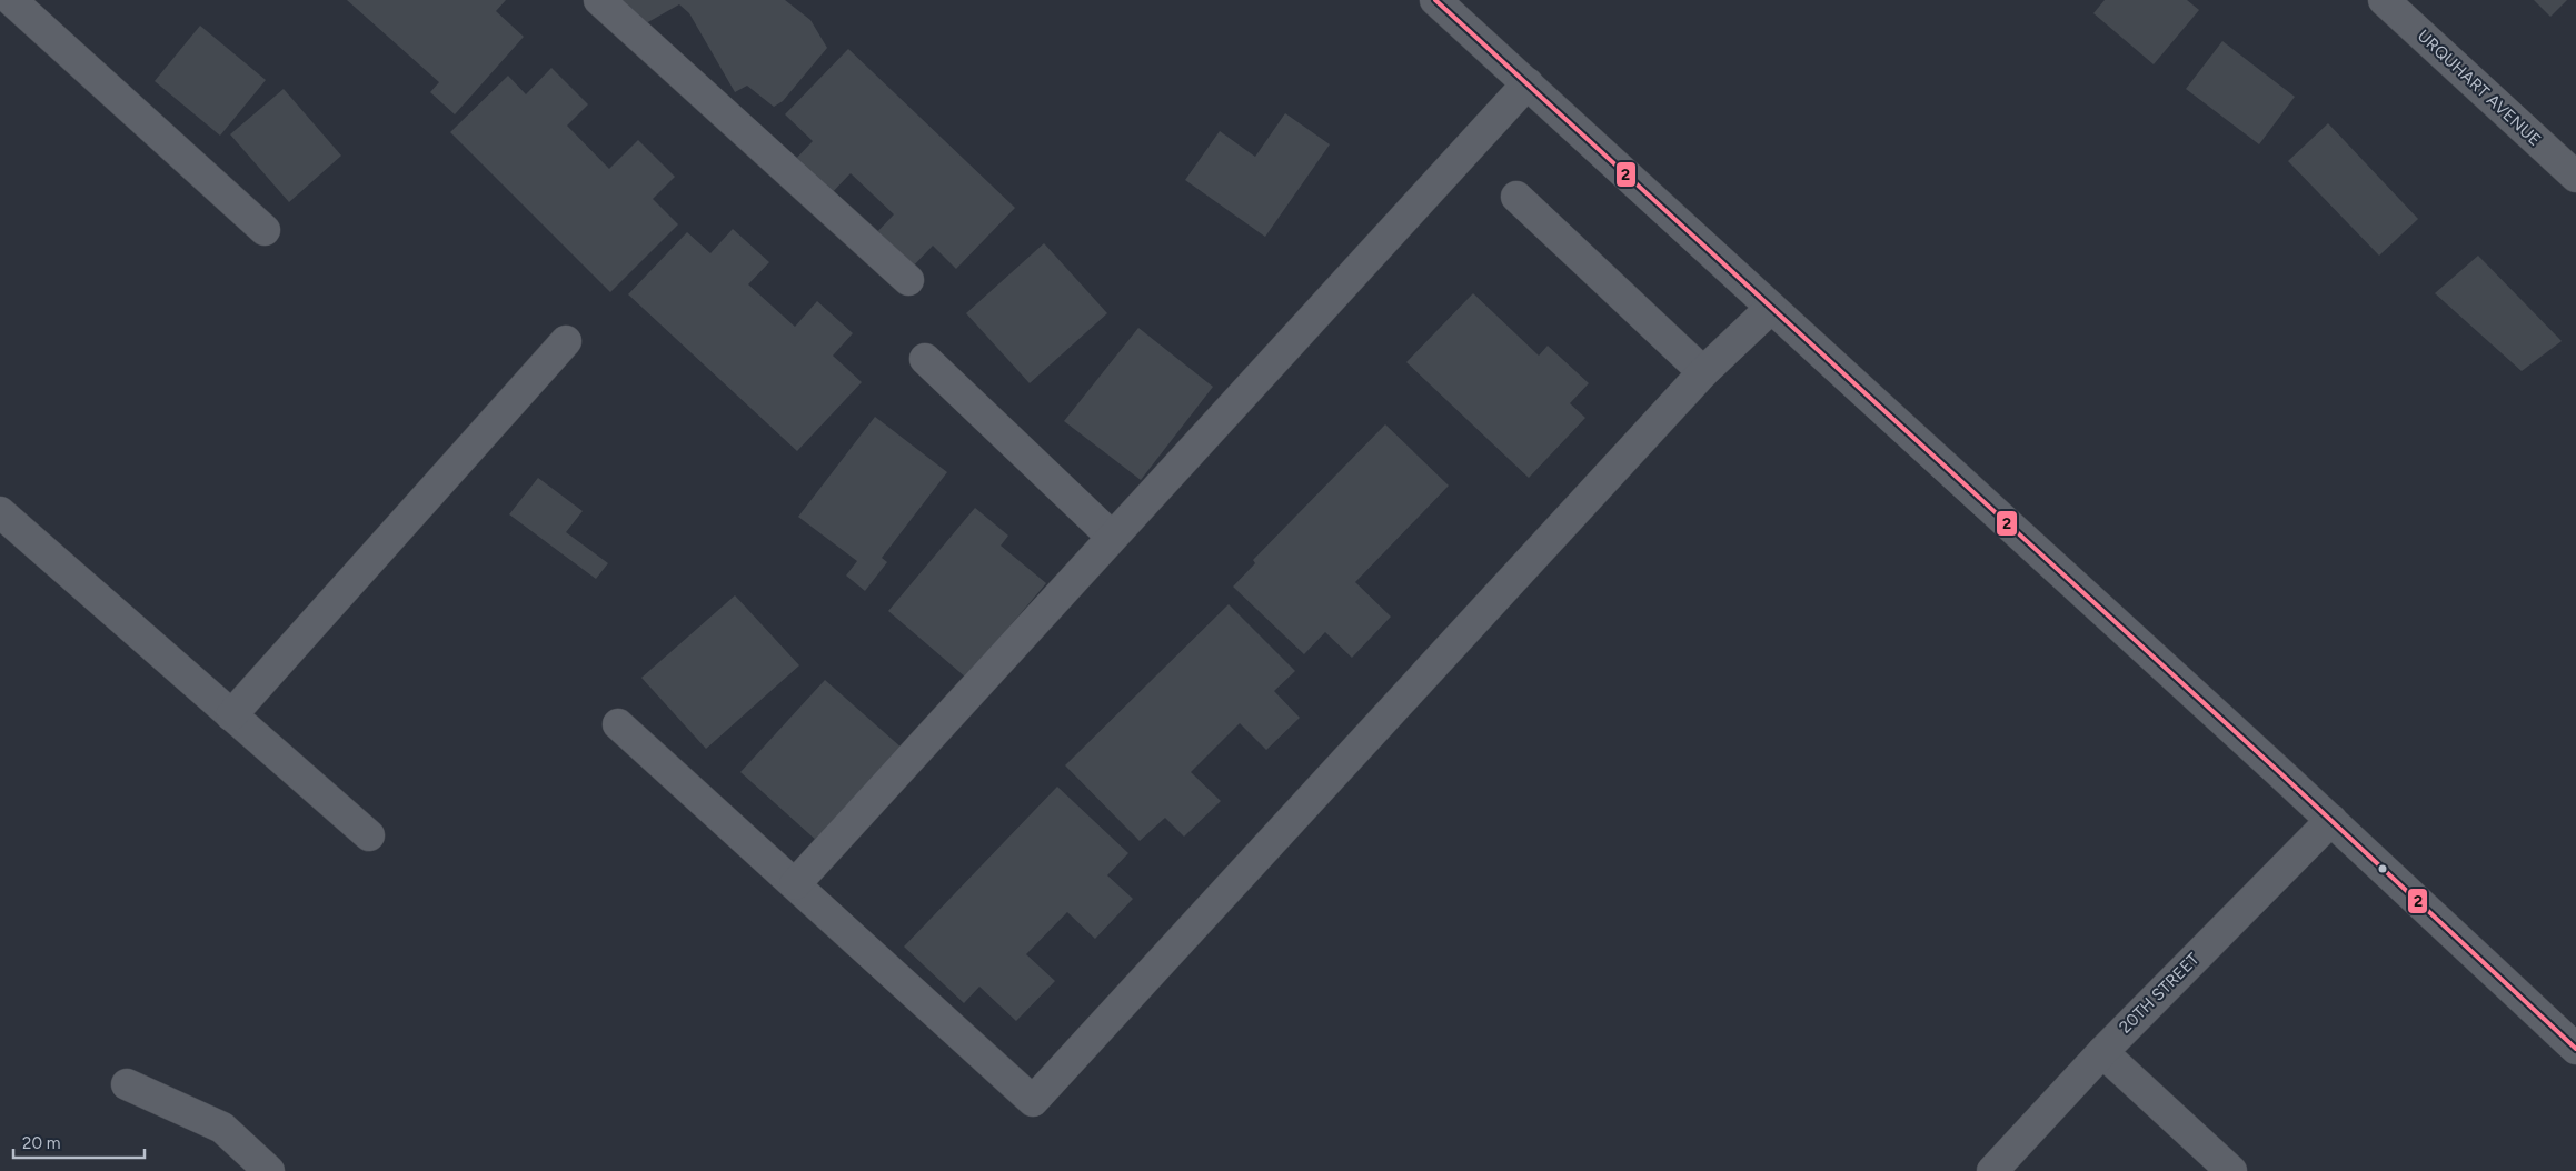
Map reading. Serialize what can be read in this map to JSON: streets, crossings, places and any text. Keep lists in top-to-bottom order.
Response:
{
  "streets": {
    "street": ["URQUHART AVENUE", "20TH STREET"]
  },
  "lines": ["transit line 2"],
  "scale_bar": "20 m"
}
